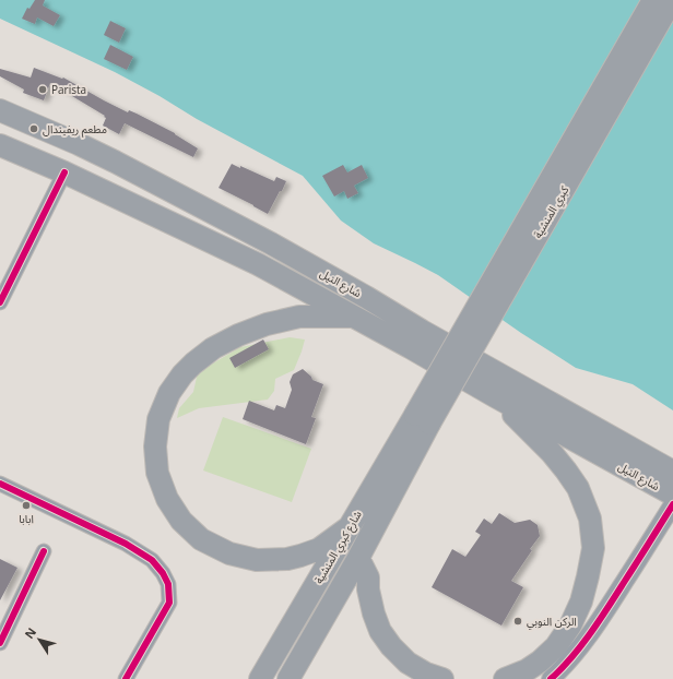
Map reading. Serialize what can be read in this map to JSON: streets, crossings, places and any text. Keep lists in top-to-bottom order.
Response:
{
  "streets": {
    "main road": ["كبري المنشية", "شارع النيل", "شارع كبري المنشية"]
  },
  "crossings": [
    ["كبري المنشية", "شارع كبري المنشية"]
  ],
  "places": [
    "Parista",
    "مطعم ريفيندال",
    "ابابا",
    "الركن النوبي"
  ],
  "north": "top left"
}
